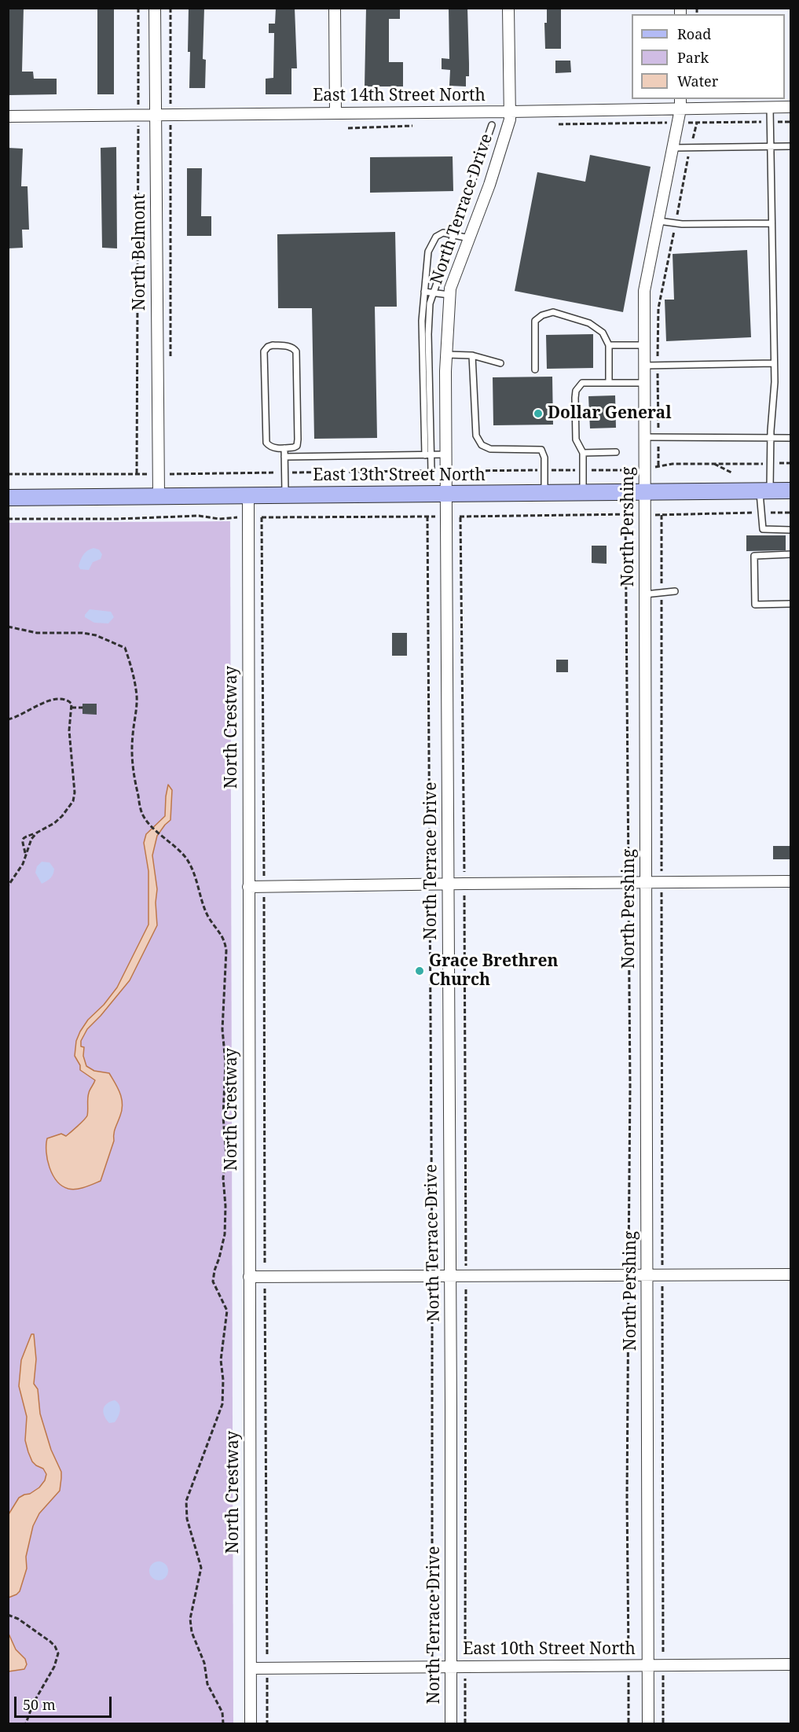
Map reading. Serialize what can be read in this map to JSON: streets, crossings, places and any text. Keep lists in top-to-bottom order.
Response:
{
  "streets": {
    "main road": ["East 13th Street North"],
    "street": [
      "East 14th Street North",
      "North Terrace Drive",
      "North Belmont",
      "North Pershing",
      "North Crestway",
      "East 10th Street North"
    ]
  },
  "crossings": [
    ["East 14th Street North", "North Terrace Drive"],
    ["East 14th Street North", "North Belmont"],
    ["East 14th Street North", "North Pershing"],
    ["North Terrace Drive", "East 13th Street North"],
    ["North Terrace Drive", "East 10th Street North"],
    ["North Belmont", "East 13th Street North"],
    ["East 13th Street North", "North Pershing"],
    ["East 13th Street North", "North Crestway"],
    ["North Pershing", "East 10th Street North"],
    ["North Crestway", "East 10th Street North"]
  ],
  "places": ["Dollar General", "Grace Brethren Church"],
  "legend": ["Road", "Park", "Water"],
  "scale_bar": "50 m"
}
